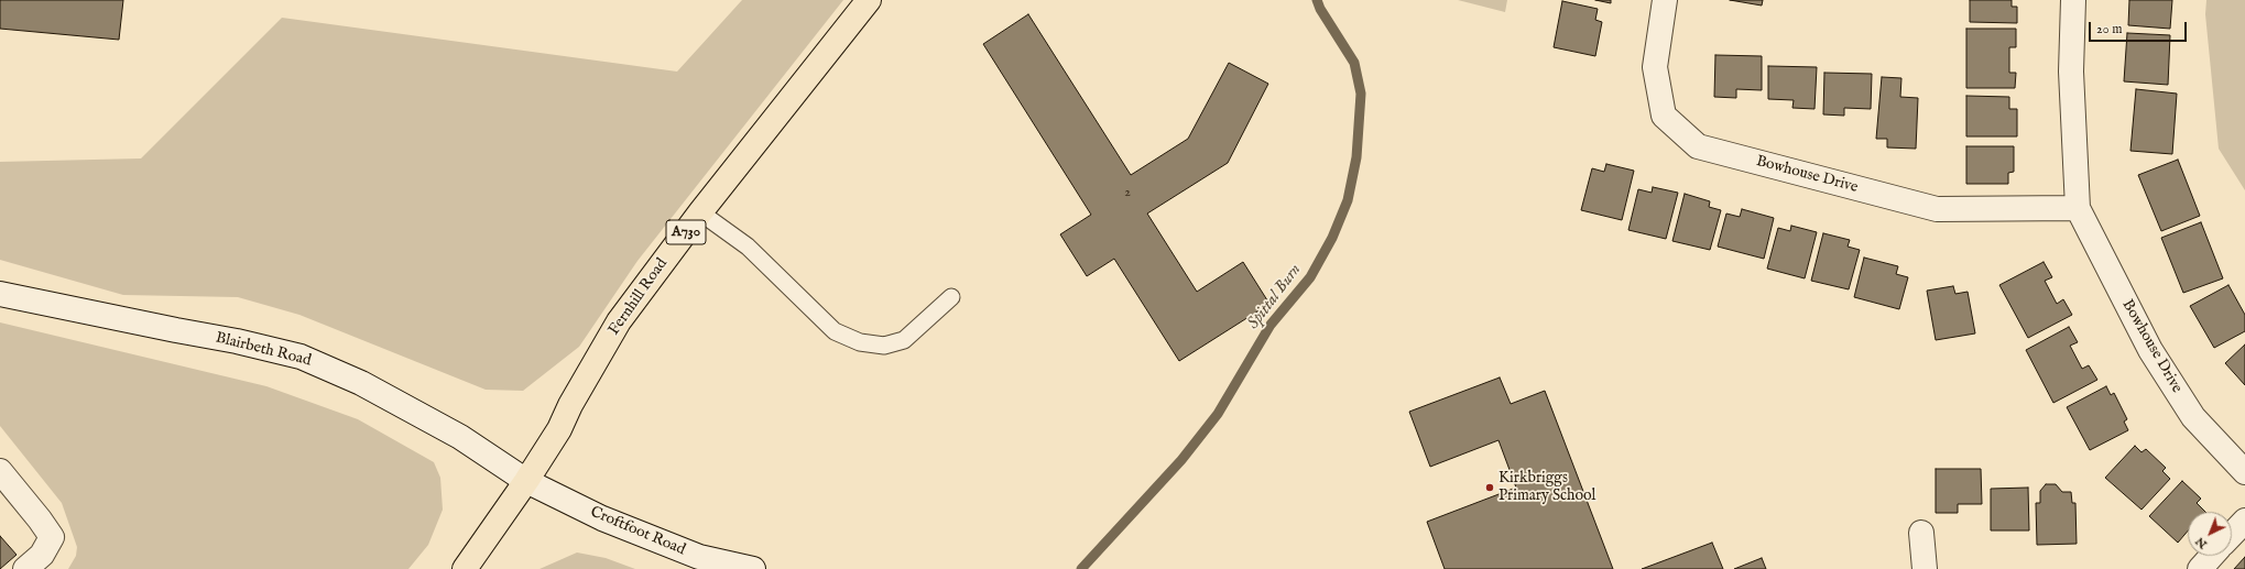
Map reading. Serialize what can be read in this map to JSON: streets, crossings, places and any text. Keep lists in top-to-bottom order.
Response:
{
  "streets": {
    "main road": ["A730", "Fernhill Road"],
    "street": ["Bowhouse Drive", "Blairbeth Road", "Croftfoot Road"]
  },
  "crossings": [
    ["Fernhill Road", "Blairbeth Road"],
    ["Fernhill Road", "Croftfoot Road"],
    ["Blairbeth Road", "Croftfoot Road"]
  ],
  "water": ["Spittal Burn"],
  "places": ["Kirkbriggs Primary School"],
  "house_numbers": ["2"],
  "scale_bar": "20 m",
  "north": "bottom left"
}
